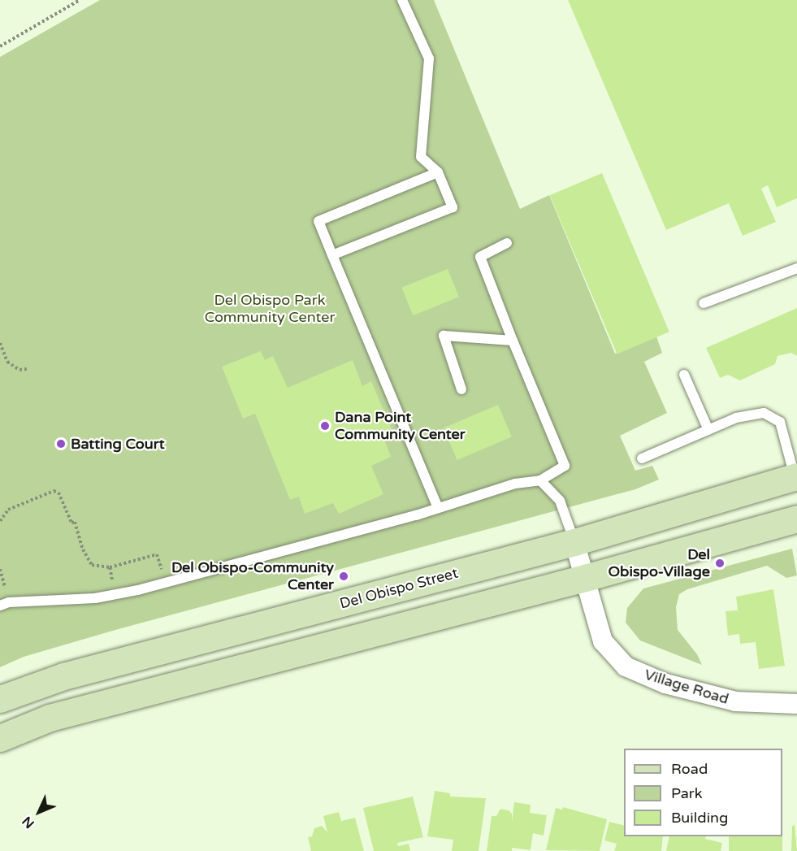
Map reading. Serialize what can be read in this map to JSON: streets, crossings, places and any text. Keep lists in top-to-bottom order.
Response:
{
  "streets": {
    "main road": ["Del Obispo Street"],
    "street": ["Village Road"]
  },
  "crossings": [
    ["Del Obispo Street", "Village Road"]
  ],
  "parks": ["Del Obispo Park Community Center"],
  "places": [
    "Dana Point Community Center",
    "Batting Court",
    "Del Obispo-Village",
    "Del Obispo-Community Center"
  ],
  "legend": ["Road", "Park", "Building"],
  "north": "bottom left"
}
